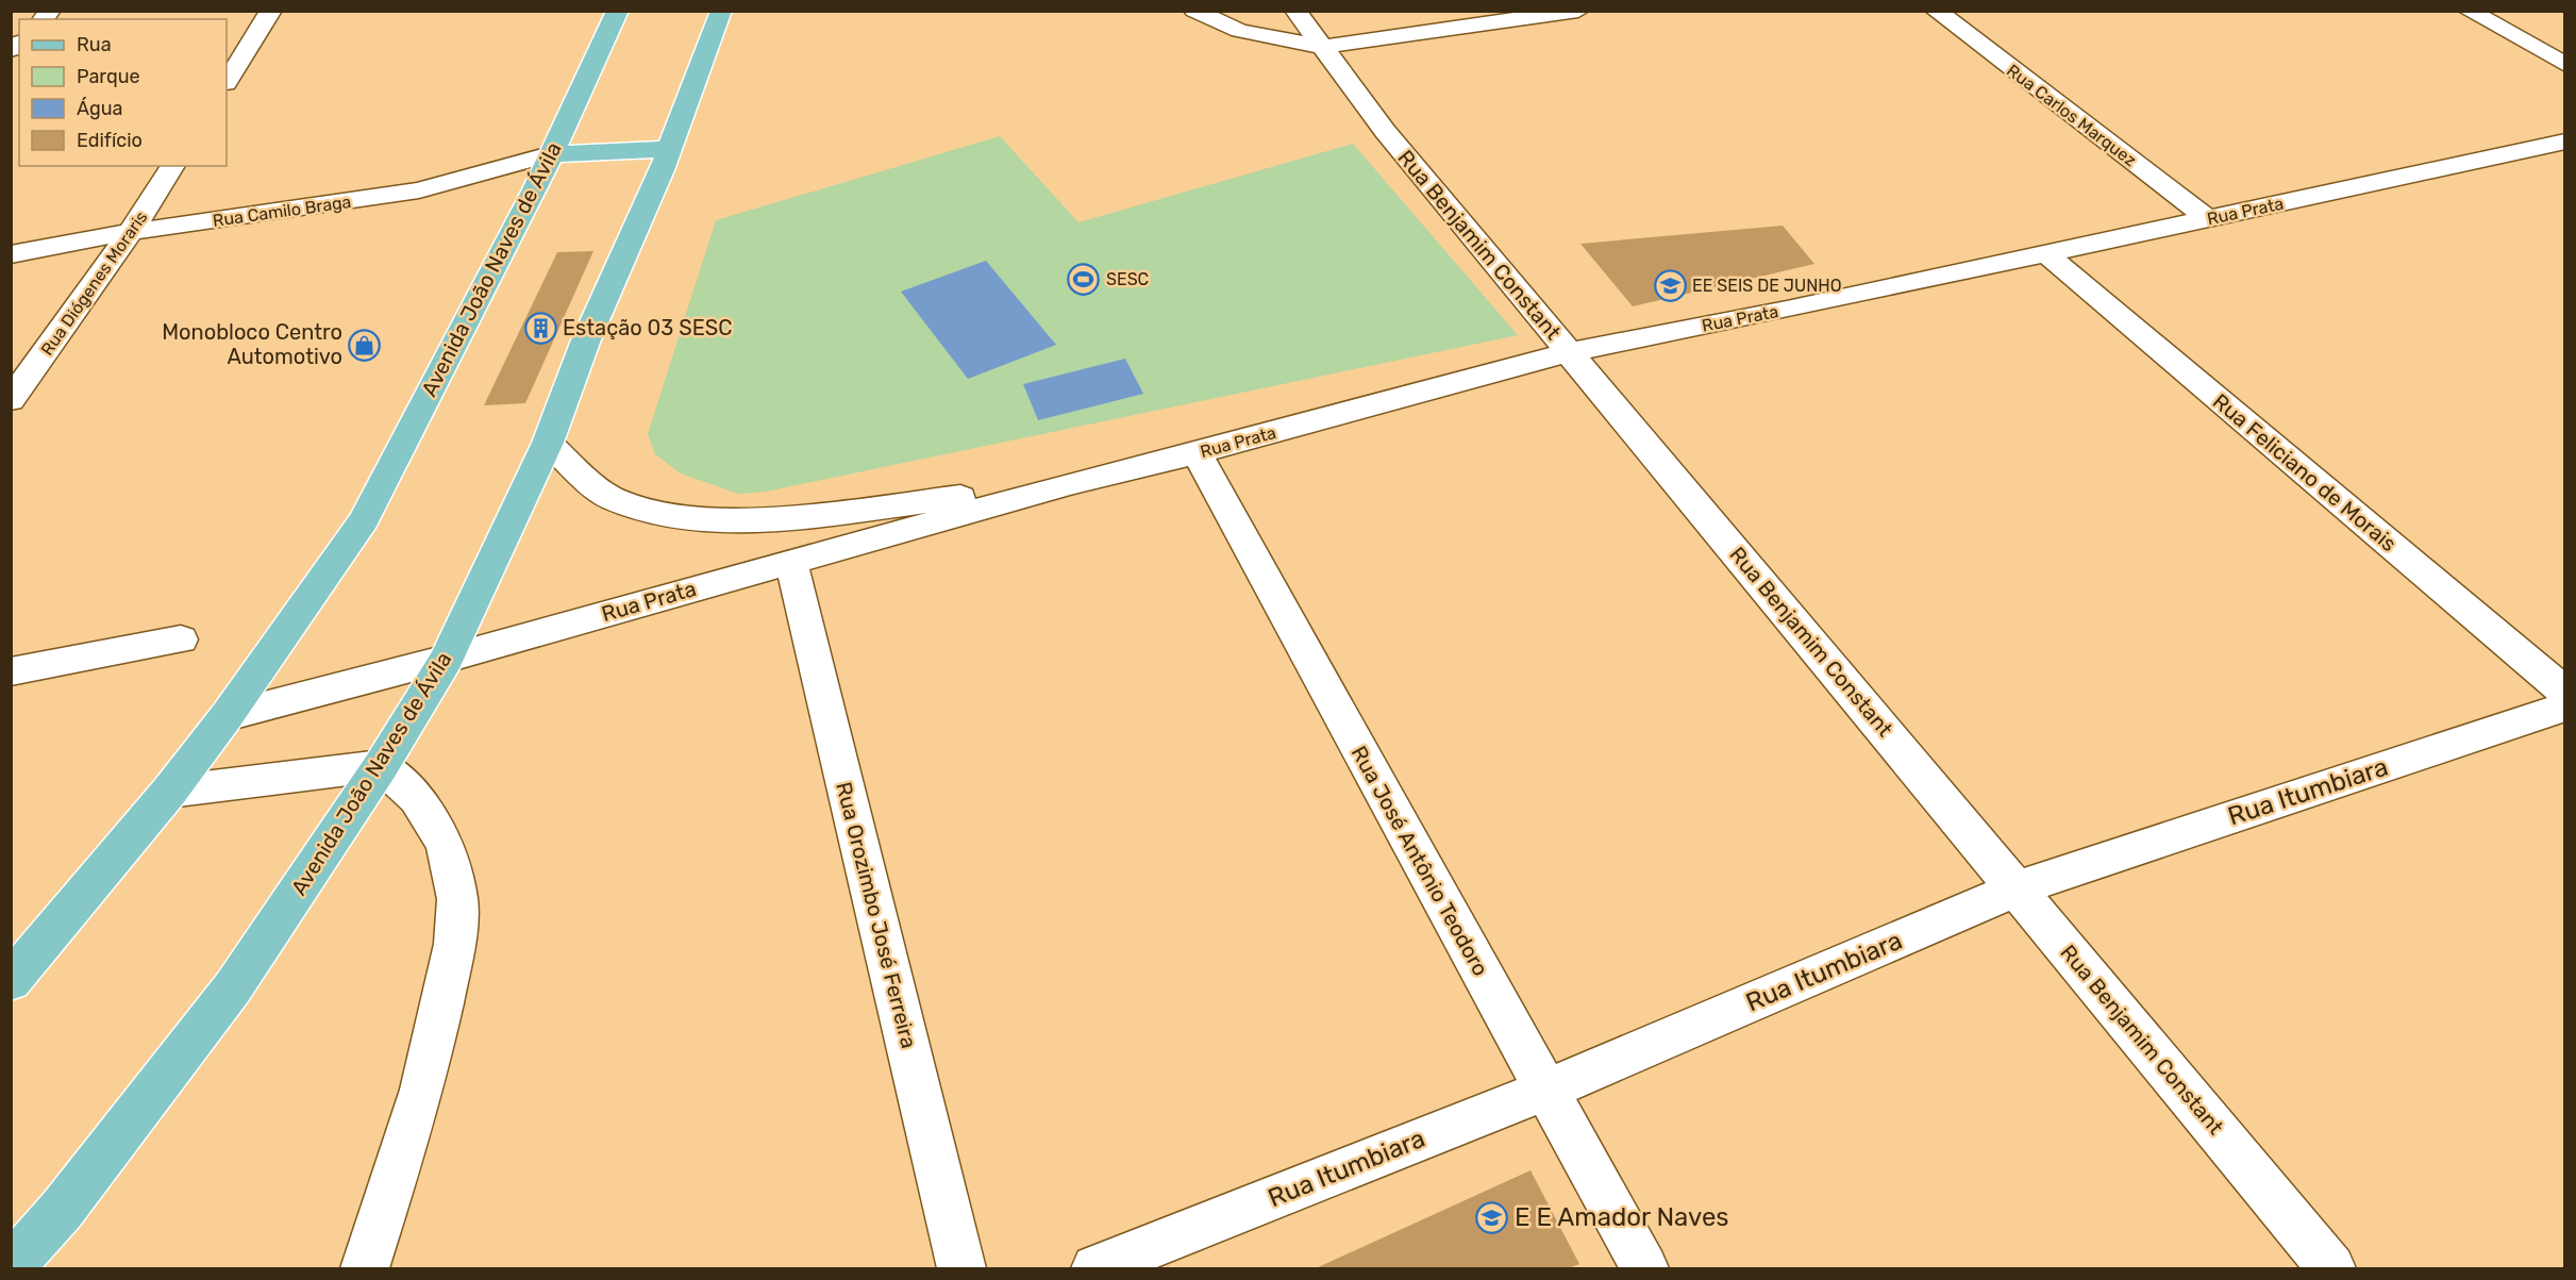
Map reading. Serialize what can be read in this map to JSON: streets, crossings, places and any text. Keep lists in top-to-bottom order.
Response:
{
  "streets": {
    "main road": ["Avenida João Naves de Ávila"],
    "street": [
      "Rua Carlos Marquez",
      "Rua Camilo Braga",
      "Rua Prata",
      "Rua Benjamim Constant",
      "Rua Diógenes Moraris",
      "Rua Feliciano de Morais",
      "Rua Itumbiara",
      "Rua José Antônio Teodoro",
      "Rua Orozimbo José Ferreira"
    ]
  },
  "crossings": [
    ["Rua Carlos Marquez", "Rua Prata"],
    ["Rua Camilo Braga", "Avenida João Naves de Ávila"],
    ["Rua Camilo Braga", "Rua Diógenes Moraris"],
    ["Rua Prata", "Rua Benjamim Constant"],
    ["Rua Prata", "Avenida João Naves de Ávila"],
    ["Rua Prata", "Rua Feliciano de Morais"],
    ["Rua Prata", "Rua José Antônio Teodoro"],
    ["Rua Prata", "Rua Orozimbo José Ferreira"],
    ["Rua Benjamim Constant", "Rua Itumbiara"],
    ["Rua Itumbiara", "Rua José Antônio Teodoro"]
  ],
  "places": {
    "sports": ["SESC"],
    "school or university": ["EE SEIS DE JUNHO", "E E Amador Naves"],
    "building": ["Estação 03 SESC"],
    "shop": ["Monobloco Centro Automotivo"]
  },
  "legend": [
    "Rua",
    "Parque",
    "Água",
    "Edifício"
  ]
}
